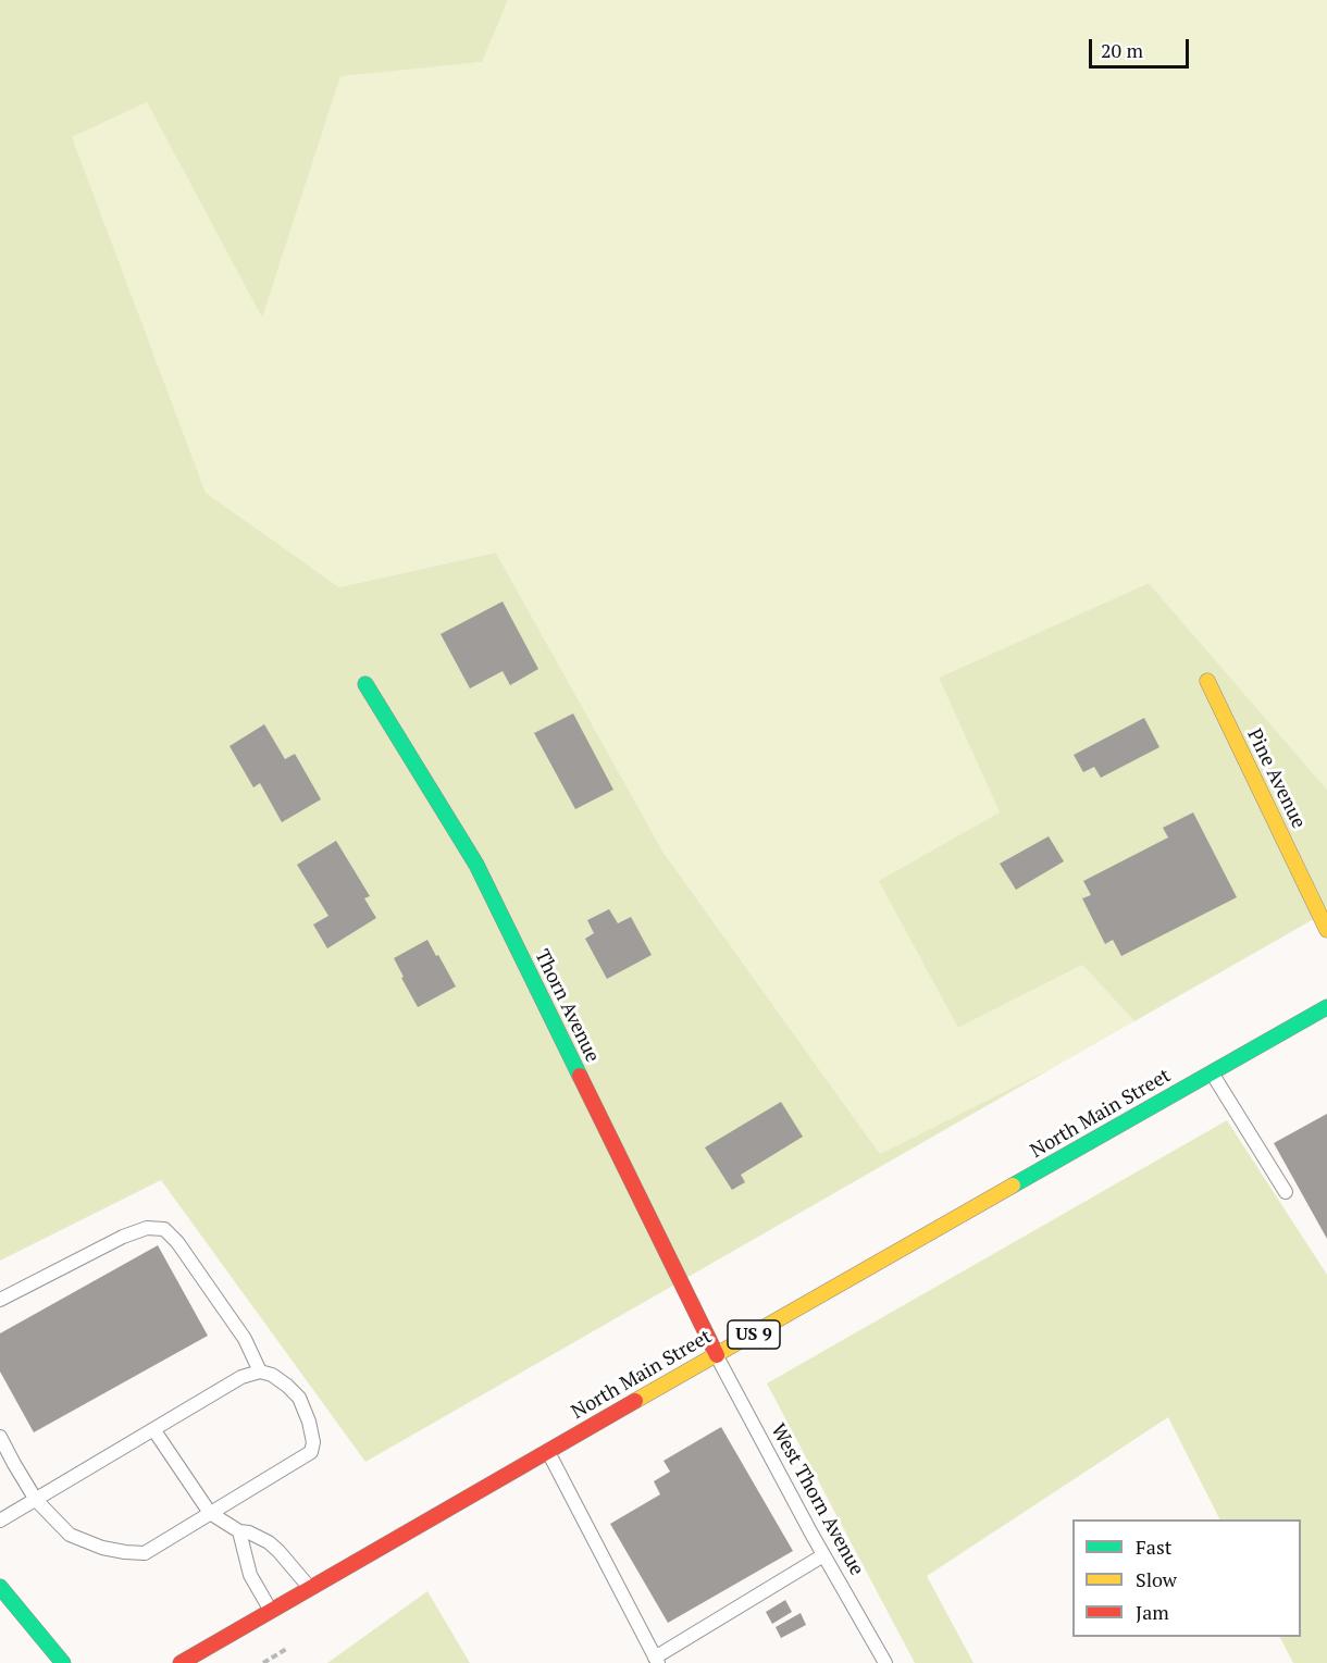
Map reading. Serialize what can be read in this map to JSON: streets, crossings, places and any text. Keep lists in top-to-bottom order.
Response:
{
  "streets": {
    "main road": [
      "Pine Avenue",
      "Thorn Avenue",
      "North Main Street",
      "US 9"
    ],
    "lane": ["West Thorn Avenue"]
  },
  "crossings": [
    ["Thorn Avenue", "North Main Street"],
    ["Thorn Avenue", "West Thorn Avenue"],
    ["North Main Street", "West Thorn Avenue"]
  ],
  "legend": ["Fast", "Slow", "Jam"],
  "scale_bar": "20 m"
}
